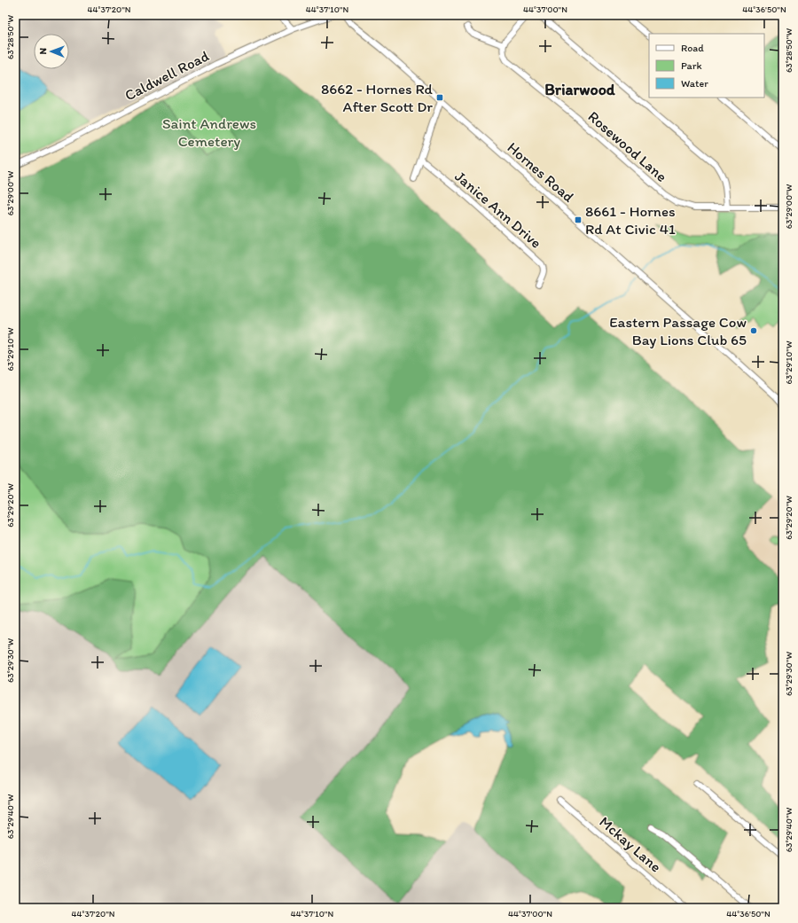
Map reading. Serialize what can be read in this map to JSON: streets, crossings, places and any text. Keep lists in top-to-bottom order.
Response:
{
  "streets": {
    "street": [
      "Caldwell Road",
      "Rosewood Lane",
      "Hornes Road",
      "Janice Ann Drive",
      "Mckay Lane"
    ]
  },
  "districts": ["Briarwood"],
  "parks": ["Saint Andrews Cemetery"],
  "places": {
    "transit": ["8662 - Hornes Rd After Scott Dr", "8661 - Hornes Rd At Civic 41"],
    "other": ["Eastern Passage Cow Bay Lions Club 65"]
  },
  "legend": ["Road", "Park", "Water"],
  "north": "left",
  "coordinates": [
    "44°37'20\"N",
    "44°37'10\"N",
    "44°37'00\"N",
    "44°36'50\"N",
    "63°28'50\"W",
    "63°29'00\"W",
    "63°29'10\"W",
    "63°29'20\"W",
    "63°29'30\"W",
    "63°29'40\"W"
  ]
}
